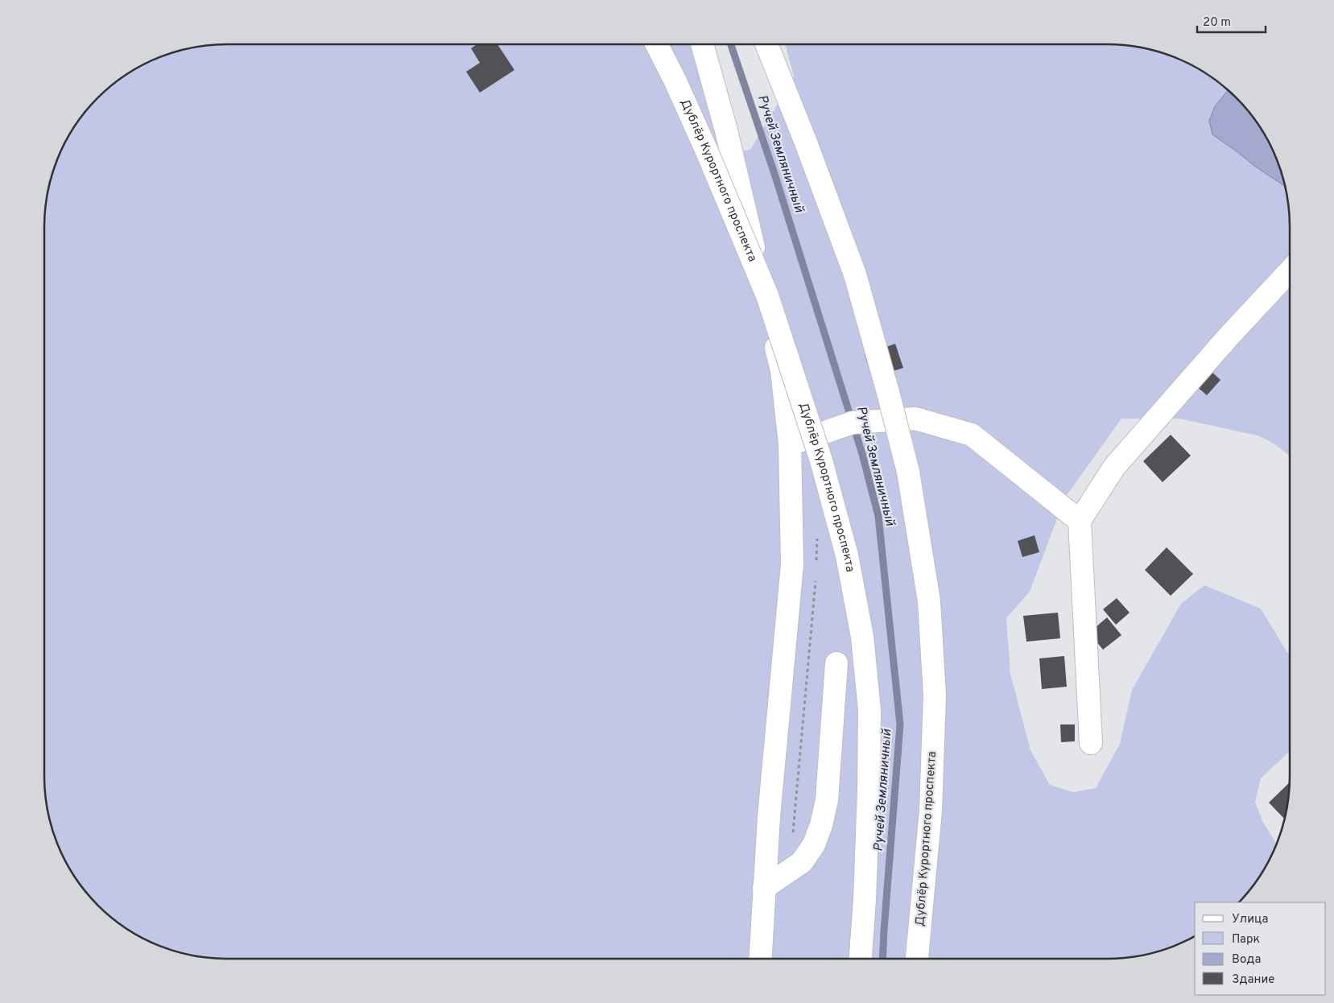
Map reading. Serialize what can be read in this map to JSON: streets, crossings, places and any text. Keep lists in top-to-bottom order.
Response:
{
  "streets": {
    "main road": ["Дублёр Курортного проспекта"]
  },
  "water": ["Ручей Земляничный"],
  "legend": [
    "Улица",
    "Парк",
    "Вода",
    "Здание"
  ],
  "scale_bar": "20 m"
}
